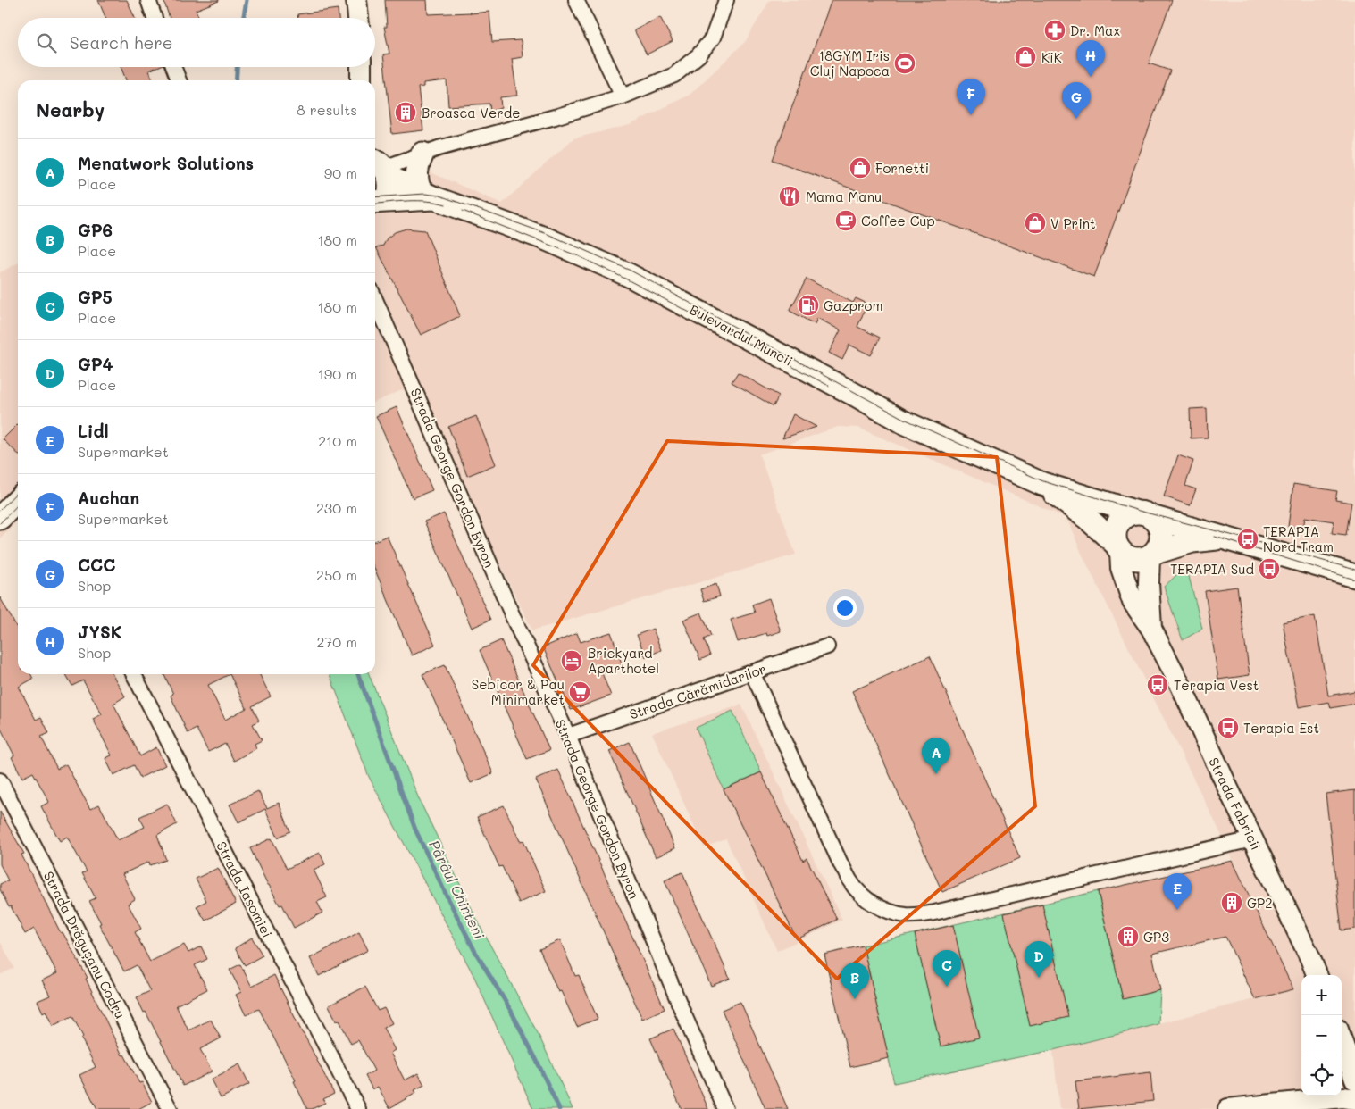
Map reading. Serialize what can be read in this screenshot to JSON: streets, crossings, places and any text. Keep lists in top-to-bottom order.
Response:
{
  "streets": {
    "main road": ["Bulevardul Muncii", "Strada Fabricii"],
    "street": [
      "Strada George Gordon Byron",
      "Strada Cărămidarilor",
      "Strada Iasomiei",
      "Strada Drăgușanu Codru"
    ]
  },
  "crossings": [
    ["Bulevardul Muncii", "Strada Fabricii"],
    ["Strada George Gordon Byron", "Strada Cărămidarilor"]
  ],
  "water": ["Pârâul Chinteni"],
  "places": {
    "pharmacy": ["Dr. Max"],
    "shop": ["KiK", "Fornetti", "V Print"],
    "sports": ["18GYM Iris Cluj Napoca"],
    "building": ["Broasca Verde", "GP2", "GP3"],
    "restaurant": ["Mama Manu"],
    "cafe": ["Coffee Cup"],
    "fuel station": ["Gazprom"],
    "bus stop": [
      "TERAPIA Nord Tram",
      "TERAPIA Sud",
      "Terapia Vest",
      "Terapia Est"
    ],
    "hotel": ["Brickyard Aparthotel"],
    "supermarket": ["Sebicor & Pau Minimarket"]
  },
  "page": {
    "search": "Search here",
    "pins": [
      "H",
      "F",
      "G",
      "A",
      "E",
      "D",
      "C",
      "B"
    ],
    "heading": ["Nearby", "8 results"],
    "list": [
      {
        "mark": "A",
        "name": "Menatwork Solutions",
        "note": "Place",
        "value": "90 m"
      },
      {
        "mark": "B",
        "name": "GP6",
        "note": "Place",
        "value": "180 m"
      },
      {
        "mark": "C",
        "name": "GP5",
        "note": "Place",
        "value": "180 m"
      },
      {
        "mark": "D",
        "name": "GP4",
        "note": "Place",
        "value": "190 m"
      },
      {
        "mark": "E",
        "name": "Lidl",
        "note": "Supermarket",
        "value": "210 m"
      },
      {
        "mark": "F",
        "name": "Auchan",
        "note": "Supermarket",
        "value": "230 m"
      },
      {
        "mark": "G",
        "name": "CCC",
        "note": "Shop",
        "value": "250 m"
      },
      {
        "mark": "H",
        "name": "JYSK",
        "note": "Shop",
        "value": "270 m"
      }
    ],
    "map_buttons": ["+", "−"]
  }
}
